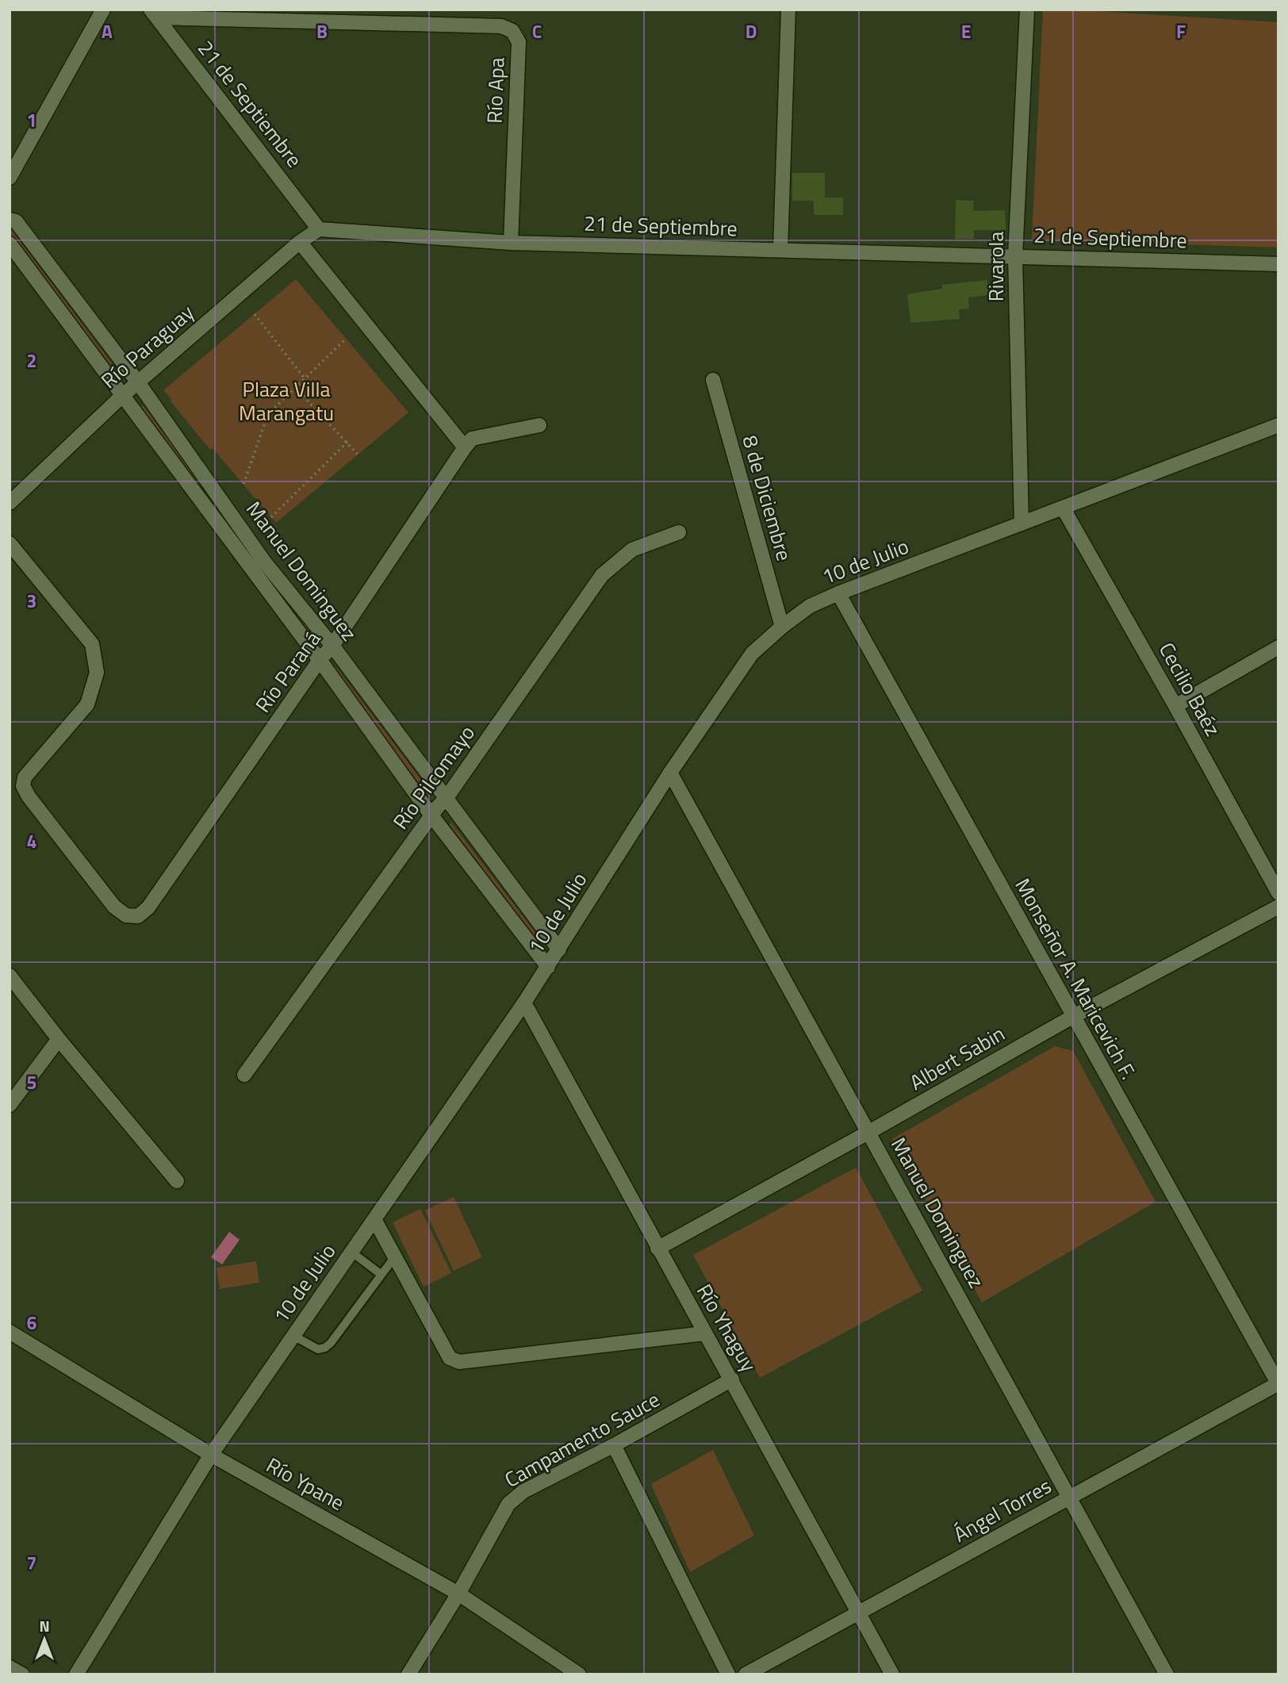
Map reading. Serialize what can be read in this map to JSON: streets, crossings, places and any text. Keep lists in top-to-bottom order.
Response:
{
  "streets": {
    "street": [
      "Río Apa",
      "21 de Septiembre",
      "Rivarola",
      "Río Paraguay",
      "8 de Diciembre",
      "10 de Julio",
      "Manuel Dominguez",
      "Río Paraná",
      "Cecilio Baéz",
      "Río Pilcomayo",
      "Monseñor A. Maricevich F.",
      "Albert Sabin",
      "Río Yhaguy",
      "Campamento Sauce",
      "Río Ypane",
      "Ángel Torres"
    ]
  },
  "crossings": [
    ["Río Apa", "21 de Septiembre"],
    ["21 de Septiembre", "Rivarola"],
    ["21 de Septiembre", "Río Paraguay"],
    ["Rivarola", "10 de Julio"],
    ["Río Paraguay", "Manuel Dominguez"],
    ["8 de Diciembre", "10 de Julio"],
    ["10 de Julio", "Manuel Dominguez"],
    ["10 de Julio", "Cecilio Baéz"],
    ["10 de Julio", "Monseñor A. Maricevich F."],
    ["10 de Julio", "Río Yhaguy"],
    ["10 de Julio", "Río Ypane"],
    ["Manuel Dominguez", "Río Paraná"],
    ["Manuel Dominguez", "Río Pilcomayo"],
    ["Manuel Dominguez", "Albert Sabin"],
    ["Manuel Dominguez", "Ángel Torres"],
    ["Monseñor A. Maricevich F.", "Albert Sabin"],
    ["Monseñor A. Maricevich F.", "Ángel Torres"],
    ["Albert Sabin", "Río Yhaguy"],
    ["Río Yhaguy", "Campamento Sauce"],
    ["Río Yhaguy", "Ángel Torres"],
    ["Campamento Sauce", "Río Ypane"]
  ],
  "parks": ["Plaza Villa Marangatu"],
  "north": "top",
  "grid": {
    "columns": [
      "A",
      "B",
      "C",
      "D",
      "E",
      "F"
    ],
    "rows": [
      "1",
      "2",
      "3",
      "4",
      "5",
      "6",
      "7"
    ]
  }
}
